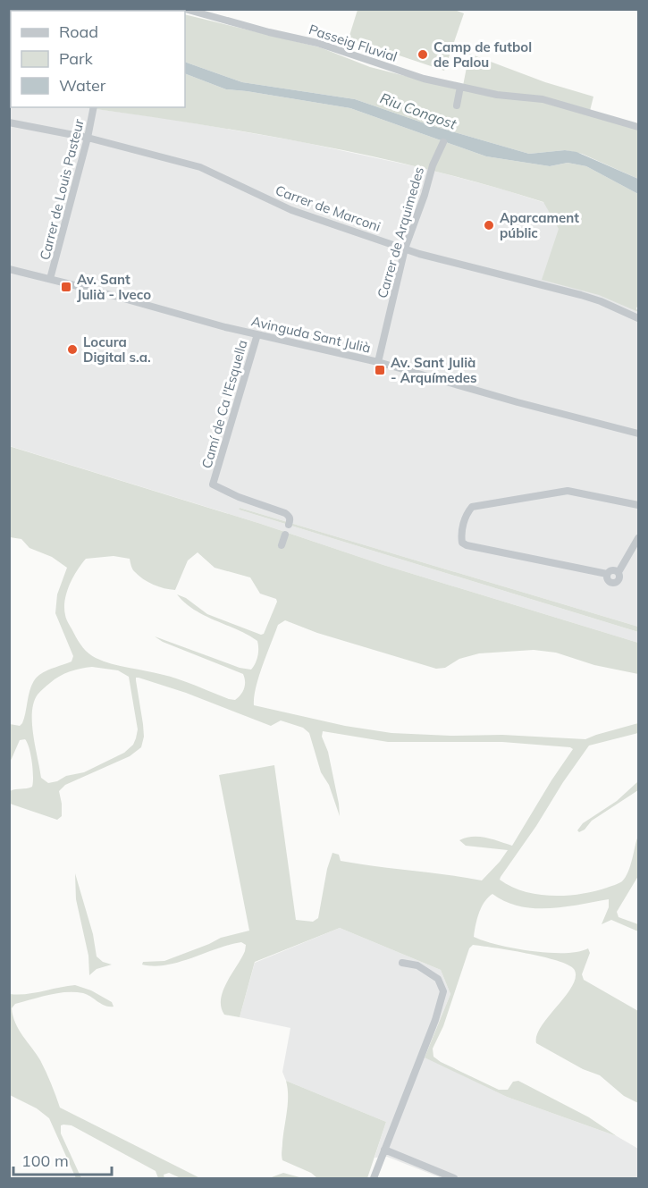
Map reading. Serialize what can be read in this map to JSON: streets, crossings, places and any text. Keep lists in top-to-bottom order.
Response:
{
  "streets": {
    "street": [
      "Passeig Fluvial",
      "Carrer de Louis Pasteur",
      "Carrer de Marconi",
      "Carrer de Arquimedes",
      "Avinguda Sant Julià",
      "Camí de Ca l'Esquella"
    ]
  },
  "crossings": [
    ["Carrer de Louis Pasteur", "Carrer de Marconi"],
    ["Carrer de Louis Pasteur", "Avinguda Sant Julià"],
    ["Carrer de Marconi", "Carrer de Arquimedes"],
    ["Carrer de Arquimedes", "Avinguda Sant Julià"],
    ["Avinguda Sant Julià", "Camí de Ca l'Esquella"]
  ],
  "water": ["Riu Congost"],
  "places": {
    "other": ["Camp de futbol de Palou", "Aparcament públic", "Locura Digital s.a."],
    "transit": ["Av. Sant Julià - Iveco", "Av. Sant Julià - Arquímedes"]
  },
  "legend": ["Road", "Park", "Water"],
  "scale_bar": "100 m"
}
